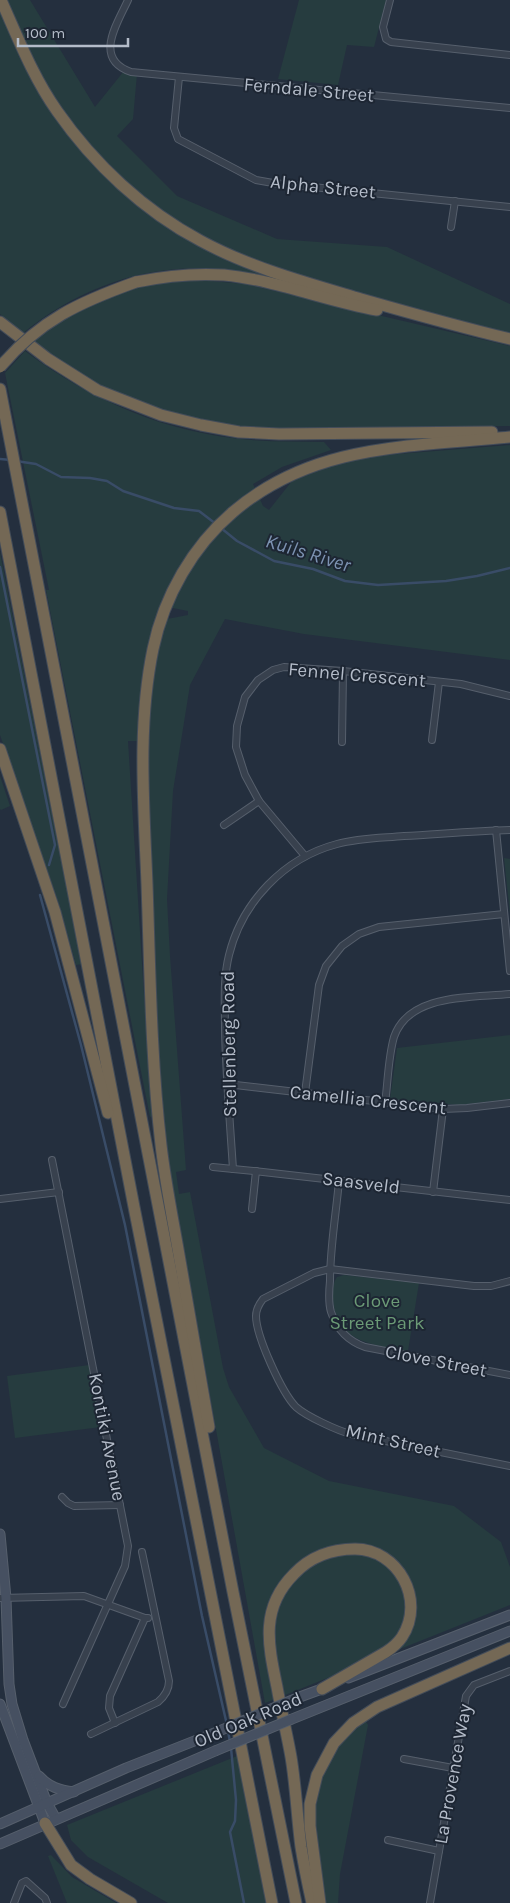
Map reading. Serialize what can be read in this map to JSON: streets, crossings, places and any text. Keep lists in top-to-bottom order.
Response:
{
  "streets": {
    "main road": ["Old Oak Road"],
    "street": [
      "Ferndale Street",
      "Alpha Street",
      "Fennel Crescent",
      "Stellenberg Road",
      "Camellia Crescent",
      "Saasveld",
      "Clove Street",
      "Kontiki Avenue",
      "Mint Street",
      "La Provence Way"
    ]
  },
  "crossings": [
    ["Ferndale Street", "Alpha Street"],
    ["Fennel Crescent", "Stellenberg Road"],
    ["Stellenberg Road", "Camellia Crescent"],
    ["Stellenberg Road", "Saasveld"],
    ["Saasveld", "Clove Street"],
    ["Clove Street", "Mint Street"]
  ],
  "water": ["Kuils River"],
  "parks": ["Clove Street Park"],
  "scale_bar": "100 m"
}
